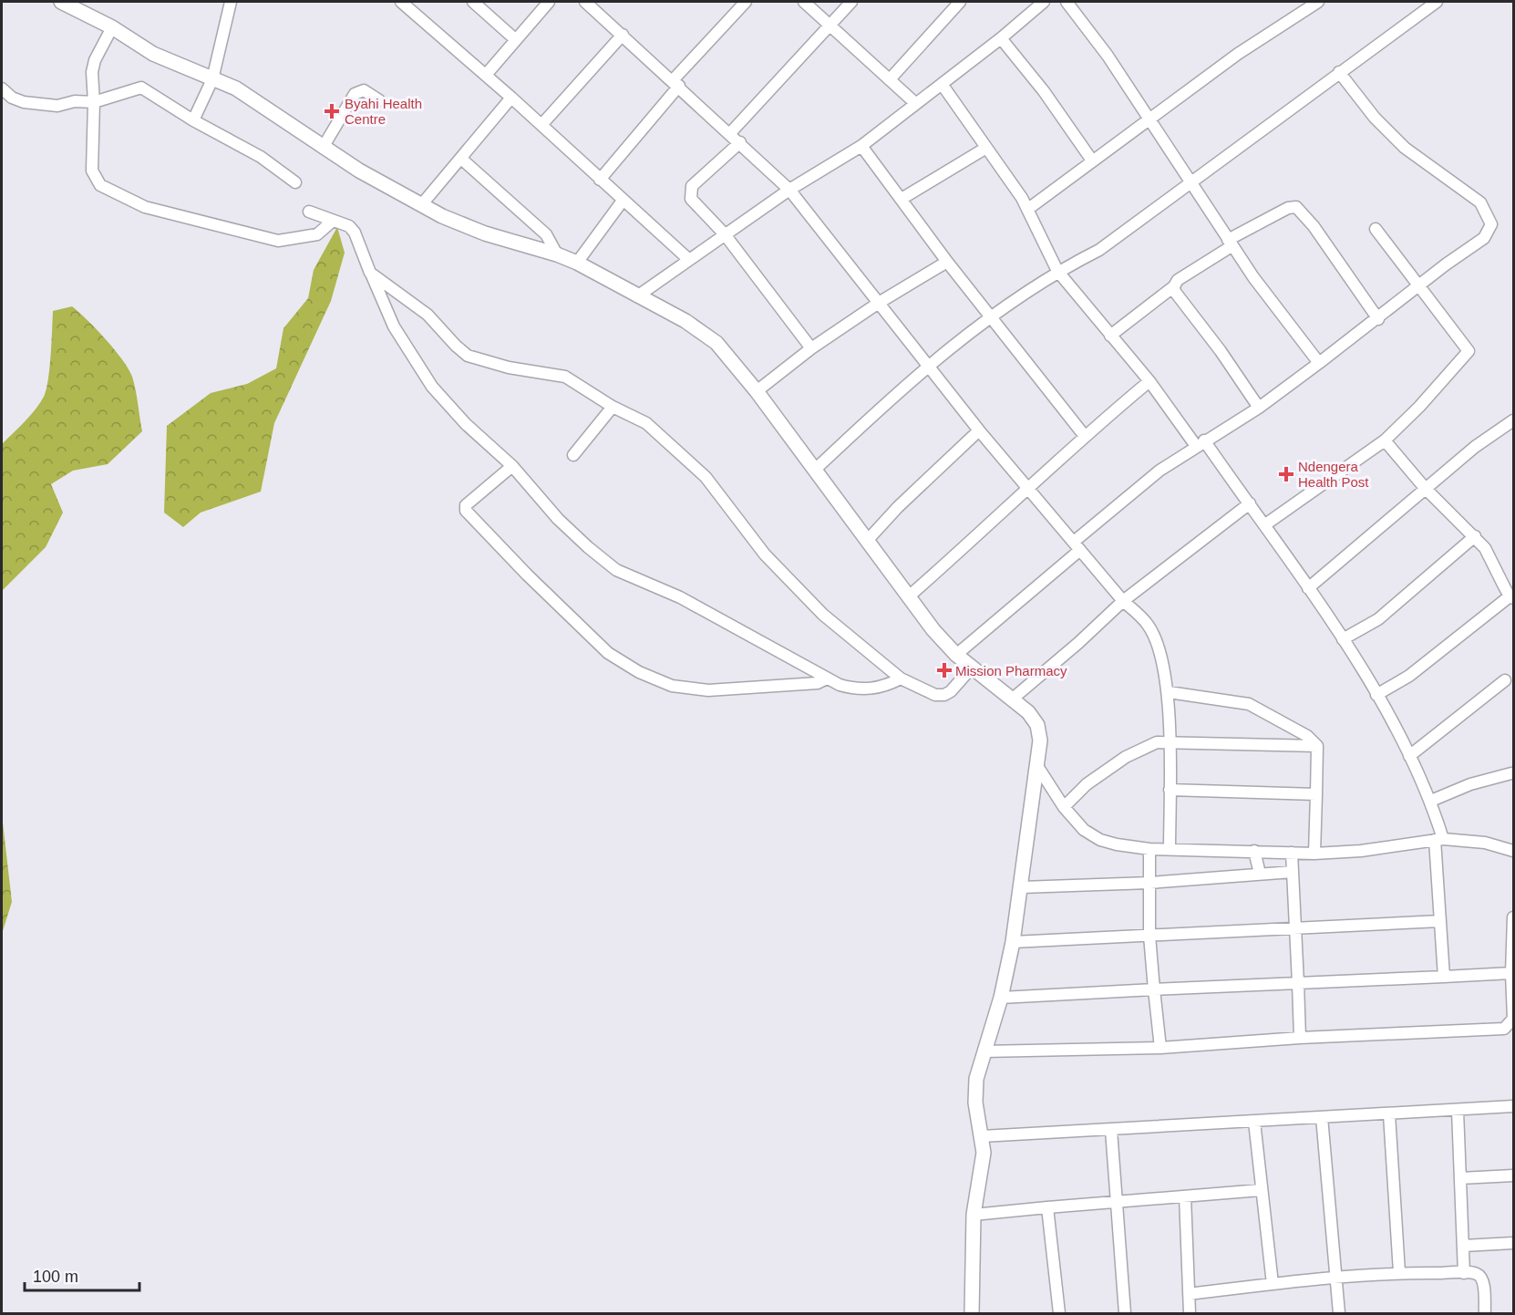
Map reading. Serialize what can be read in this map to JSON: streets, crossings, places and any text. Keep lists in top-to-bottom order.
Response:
{
  "places": {
    "health": ["Byahi Health Centre", "Ndengera Health Post", "Mission Pharmacy"]
  },
  "scale_bar": "100 m"
}
